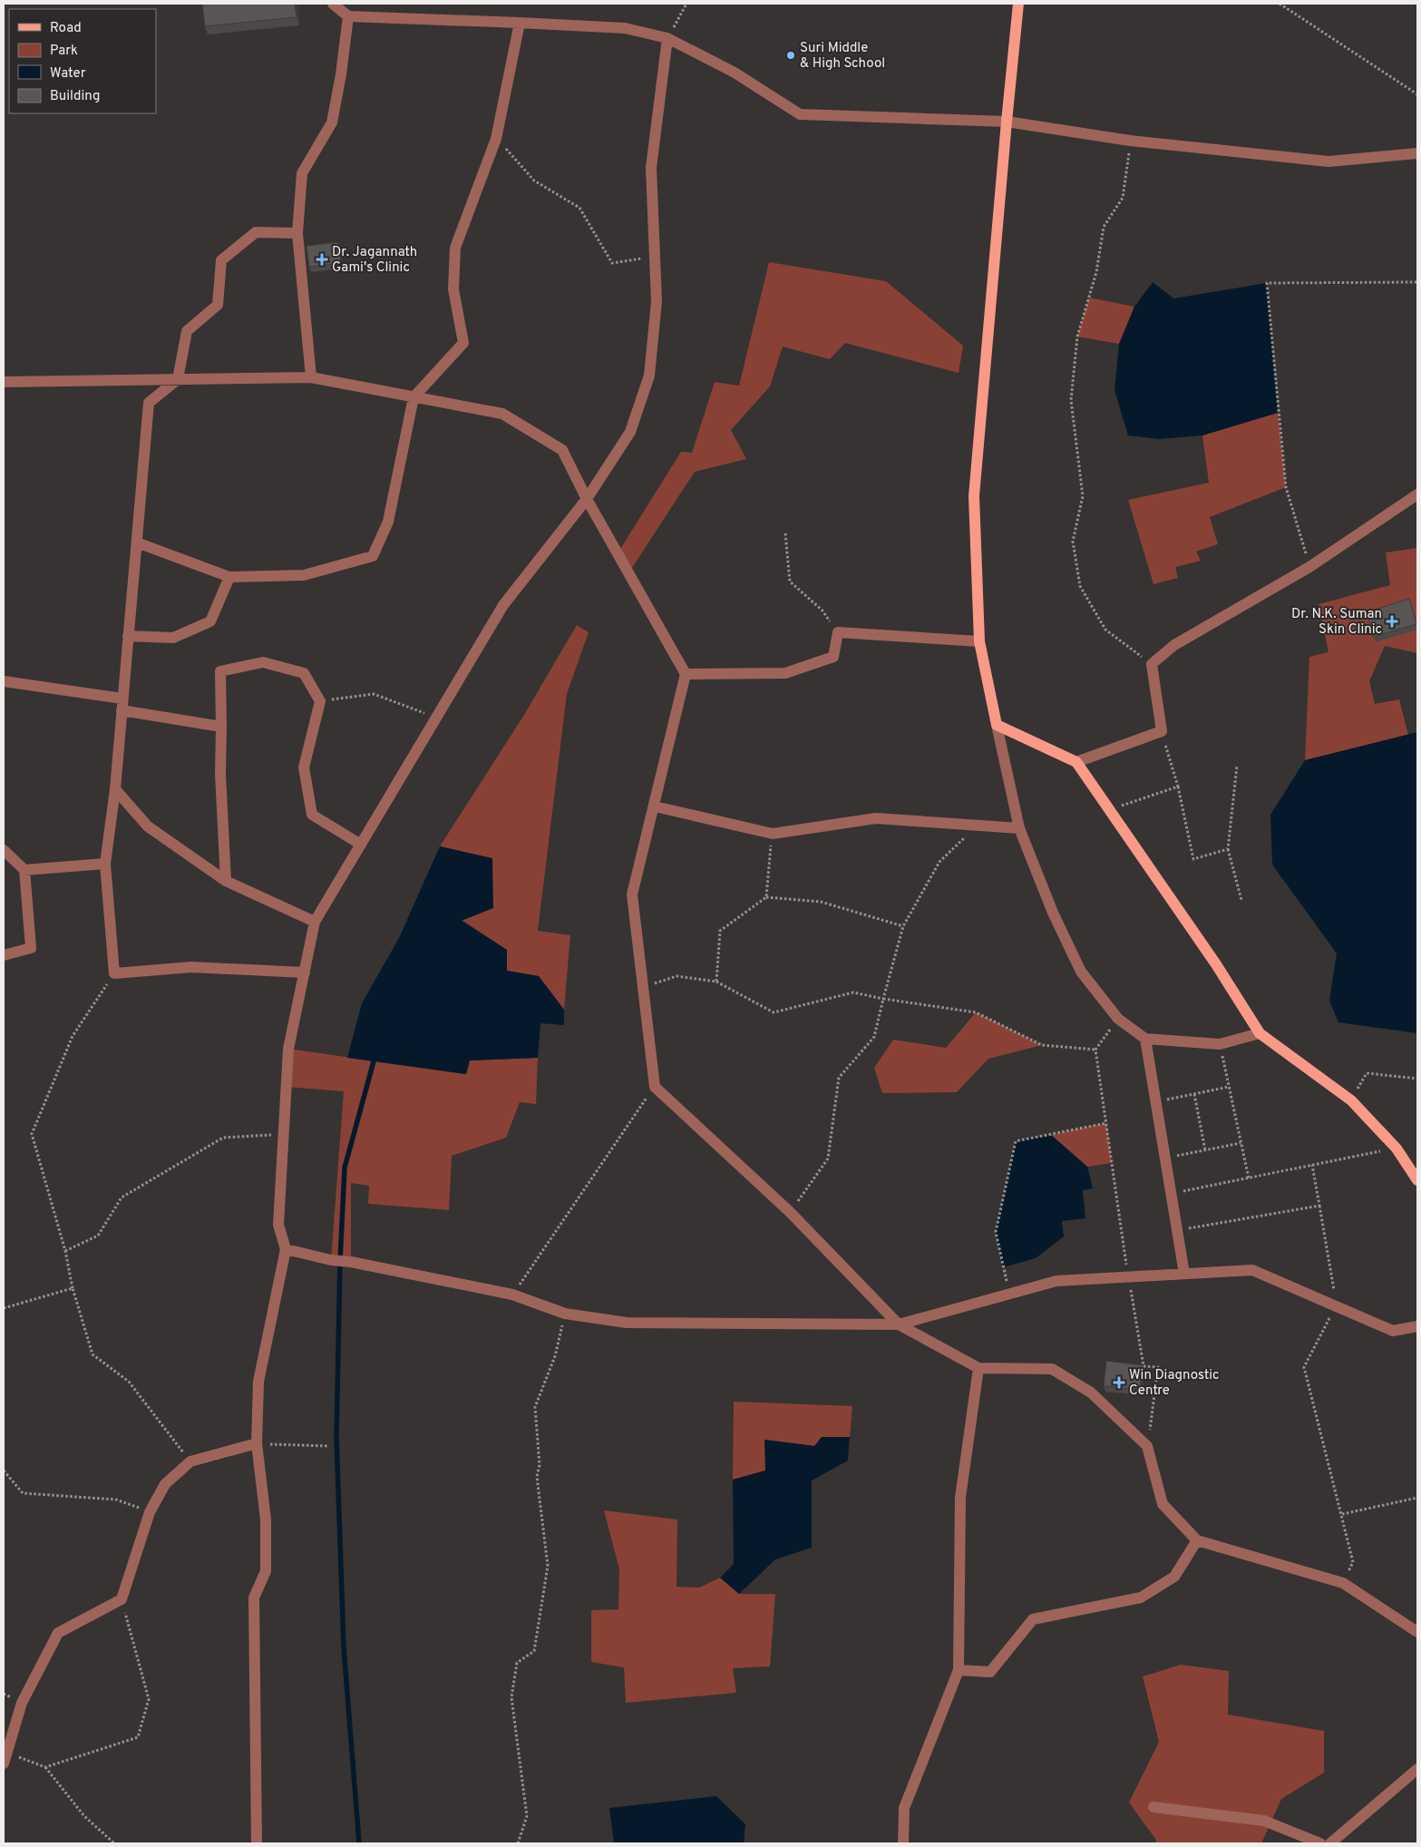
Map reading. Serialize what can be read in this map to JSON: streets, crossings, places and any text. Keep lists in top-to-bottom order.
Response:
{
  "places": {
    "other": ["Suri Middle & High School"],
    "health": ["Dr. Jagannath Gami's Clinic", "Dr. N.K. Suman Skin Clinic", "Win Diagnostic Centre"]
  },
  "legend": [
    "Road",
    "Park",
    "Water",
    "Building"
  ]
}
